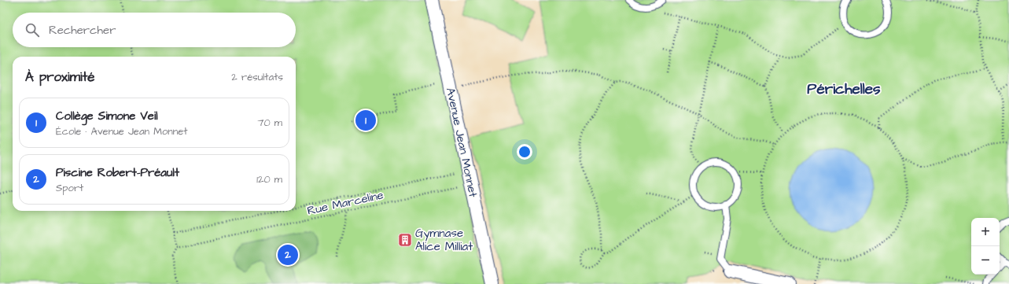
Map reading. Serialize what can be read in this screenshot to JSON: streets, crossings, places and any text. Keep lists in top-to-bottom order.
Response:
{
  "streets": {
    "street": ["Avenue Jean Monnet"],
    "path": ["Rue Marceline"]
  },
  "crossings": [
    ["Avenue Jean Monnet", "Rue Marceline"]
  ],
  "districts": ["Périchelles"],
  "places": {
    "building": ["Gymnase Alice Milliat"]
  },
  "page": {
    "search": "Rechercher",
    "heading": ["À proximité", "2 résultats"],
    "list": [
      {
        "mark": "1",
        "name": "Collège Simone Veil",
        "note": "École · Avenue Jean Monnet",
        "value": "70 m"
      },
      {
        "mark": "2",
        "name": "Piscine Robert-Préault",
        "note": "Sport",
        "value": "120 m"
      }
    ],
    "pins": ["1", "2"],
    "map_buttons": ["+", "−"]
  }
}
